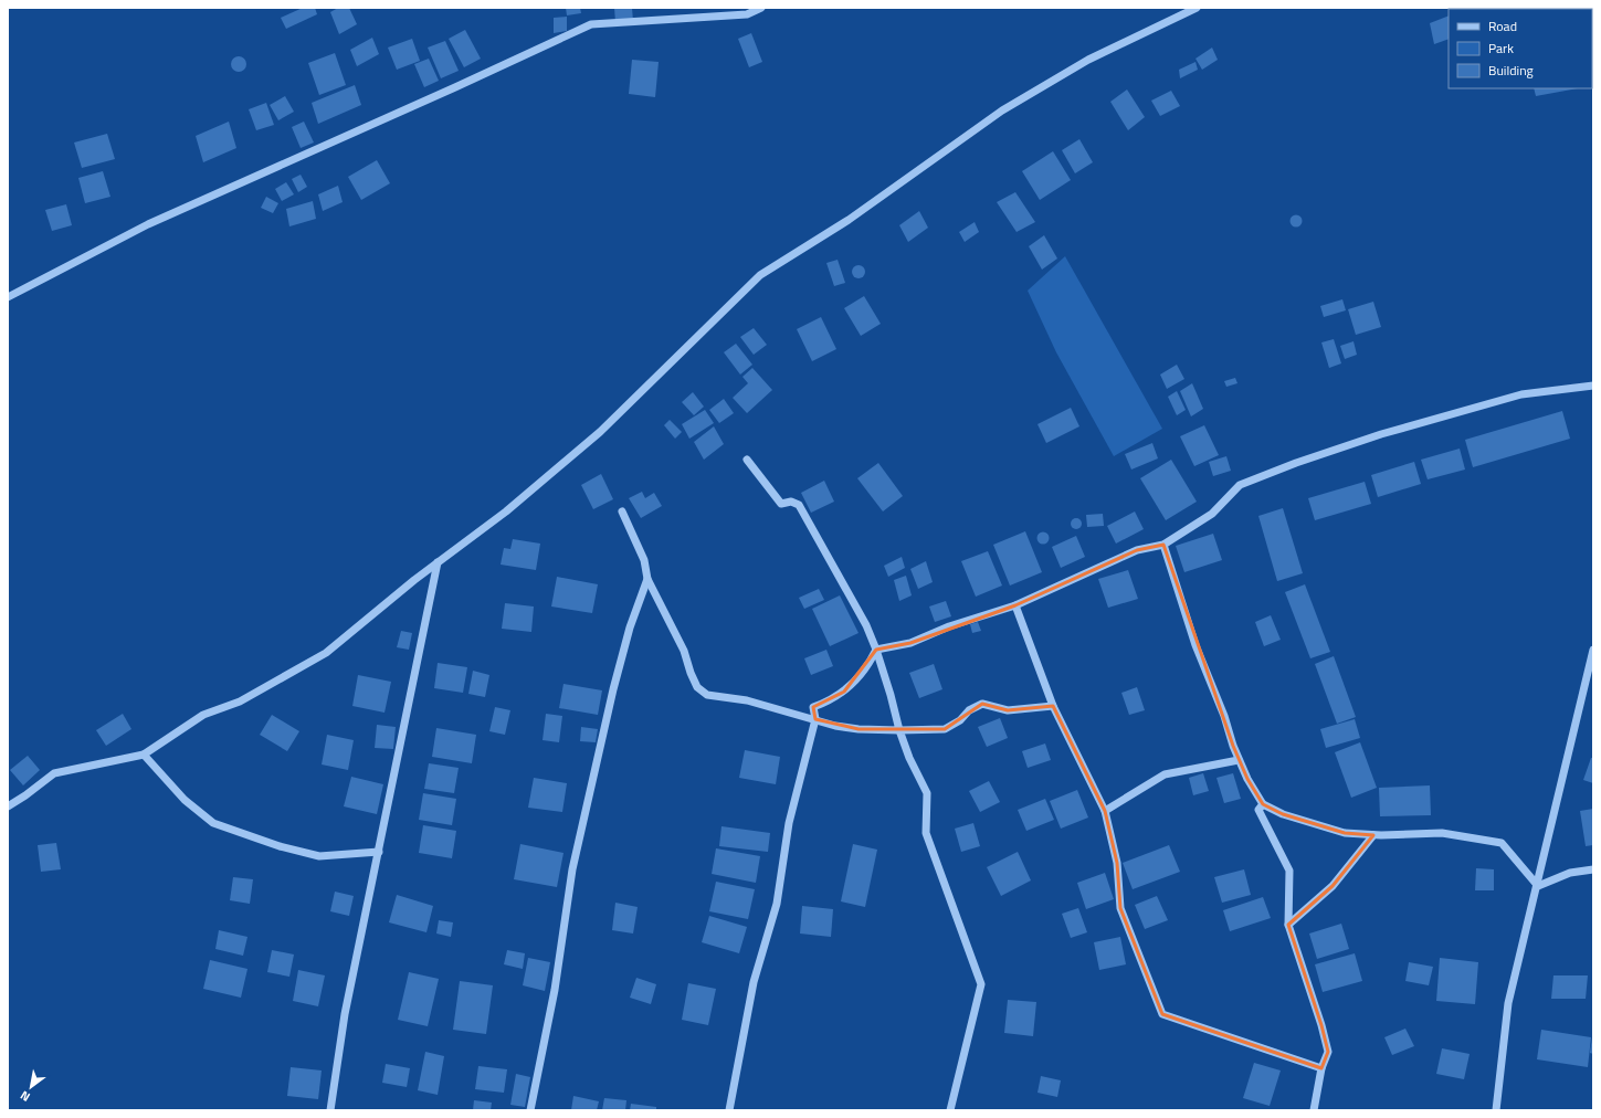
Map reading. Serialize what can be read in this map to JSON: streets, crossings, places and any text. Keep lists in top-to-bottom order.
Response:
{
  "legend": ["Road", "Park", "Building"],
  "north": "bottom left"
}
